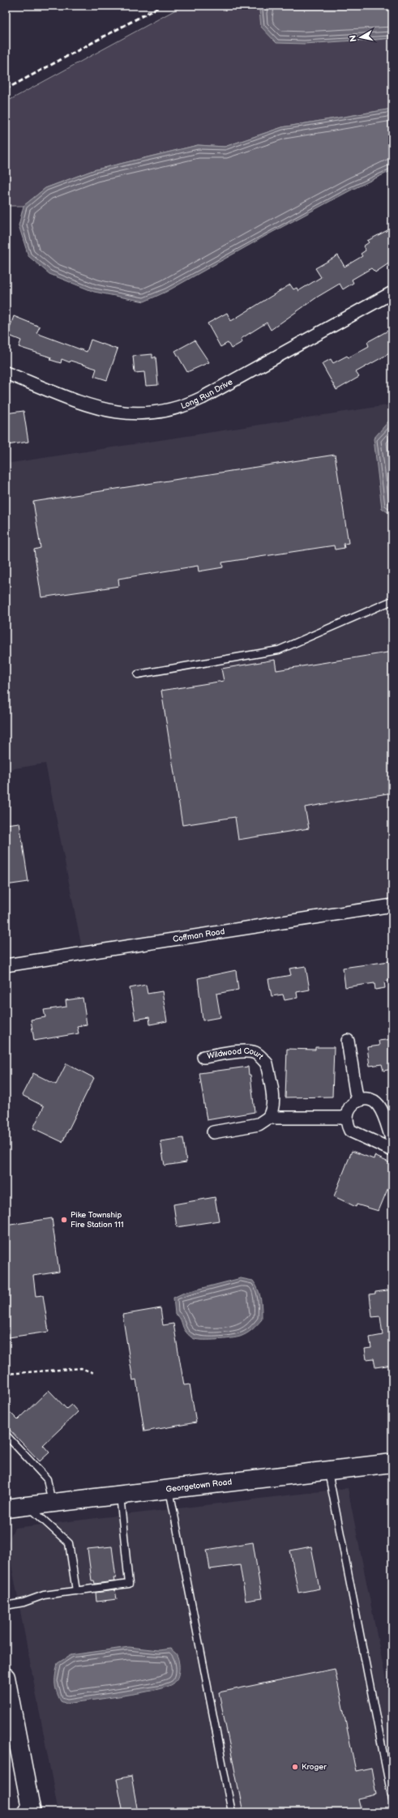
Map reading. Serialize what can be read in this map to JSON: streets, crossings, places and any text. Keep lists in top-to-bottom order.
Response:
{
  "streets": {
    "main road": ["Georgetown Road"],
    "street": ["Long Run Drive", "Coffman Road", "Wildwood Court"]
  },
  "places": ["Pike Township Fire Station 111", "Kroger"],
  "north": "left"
}
